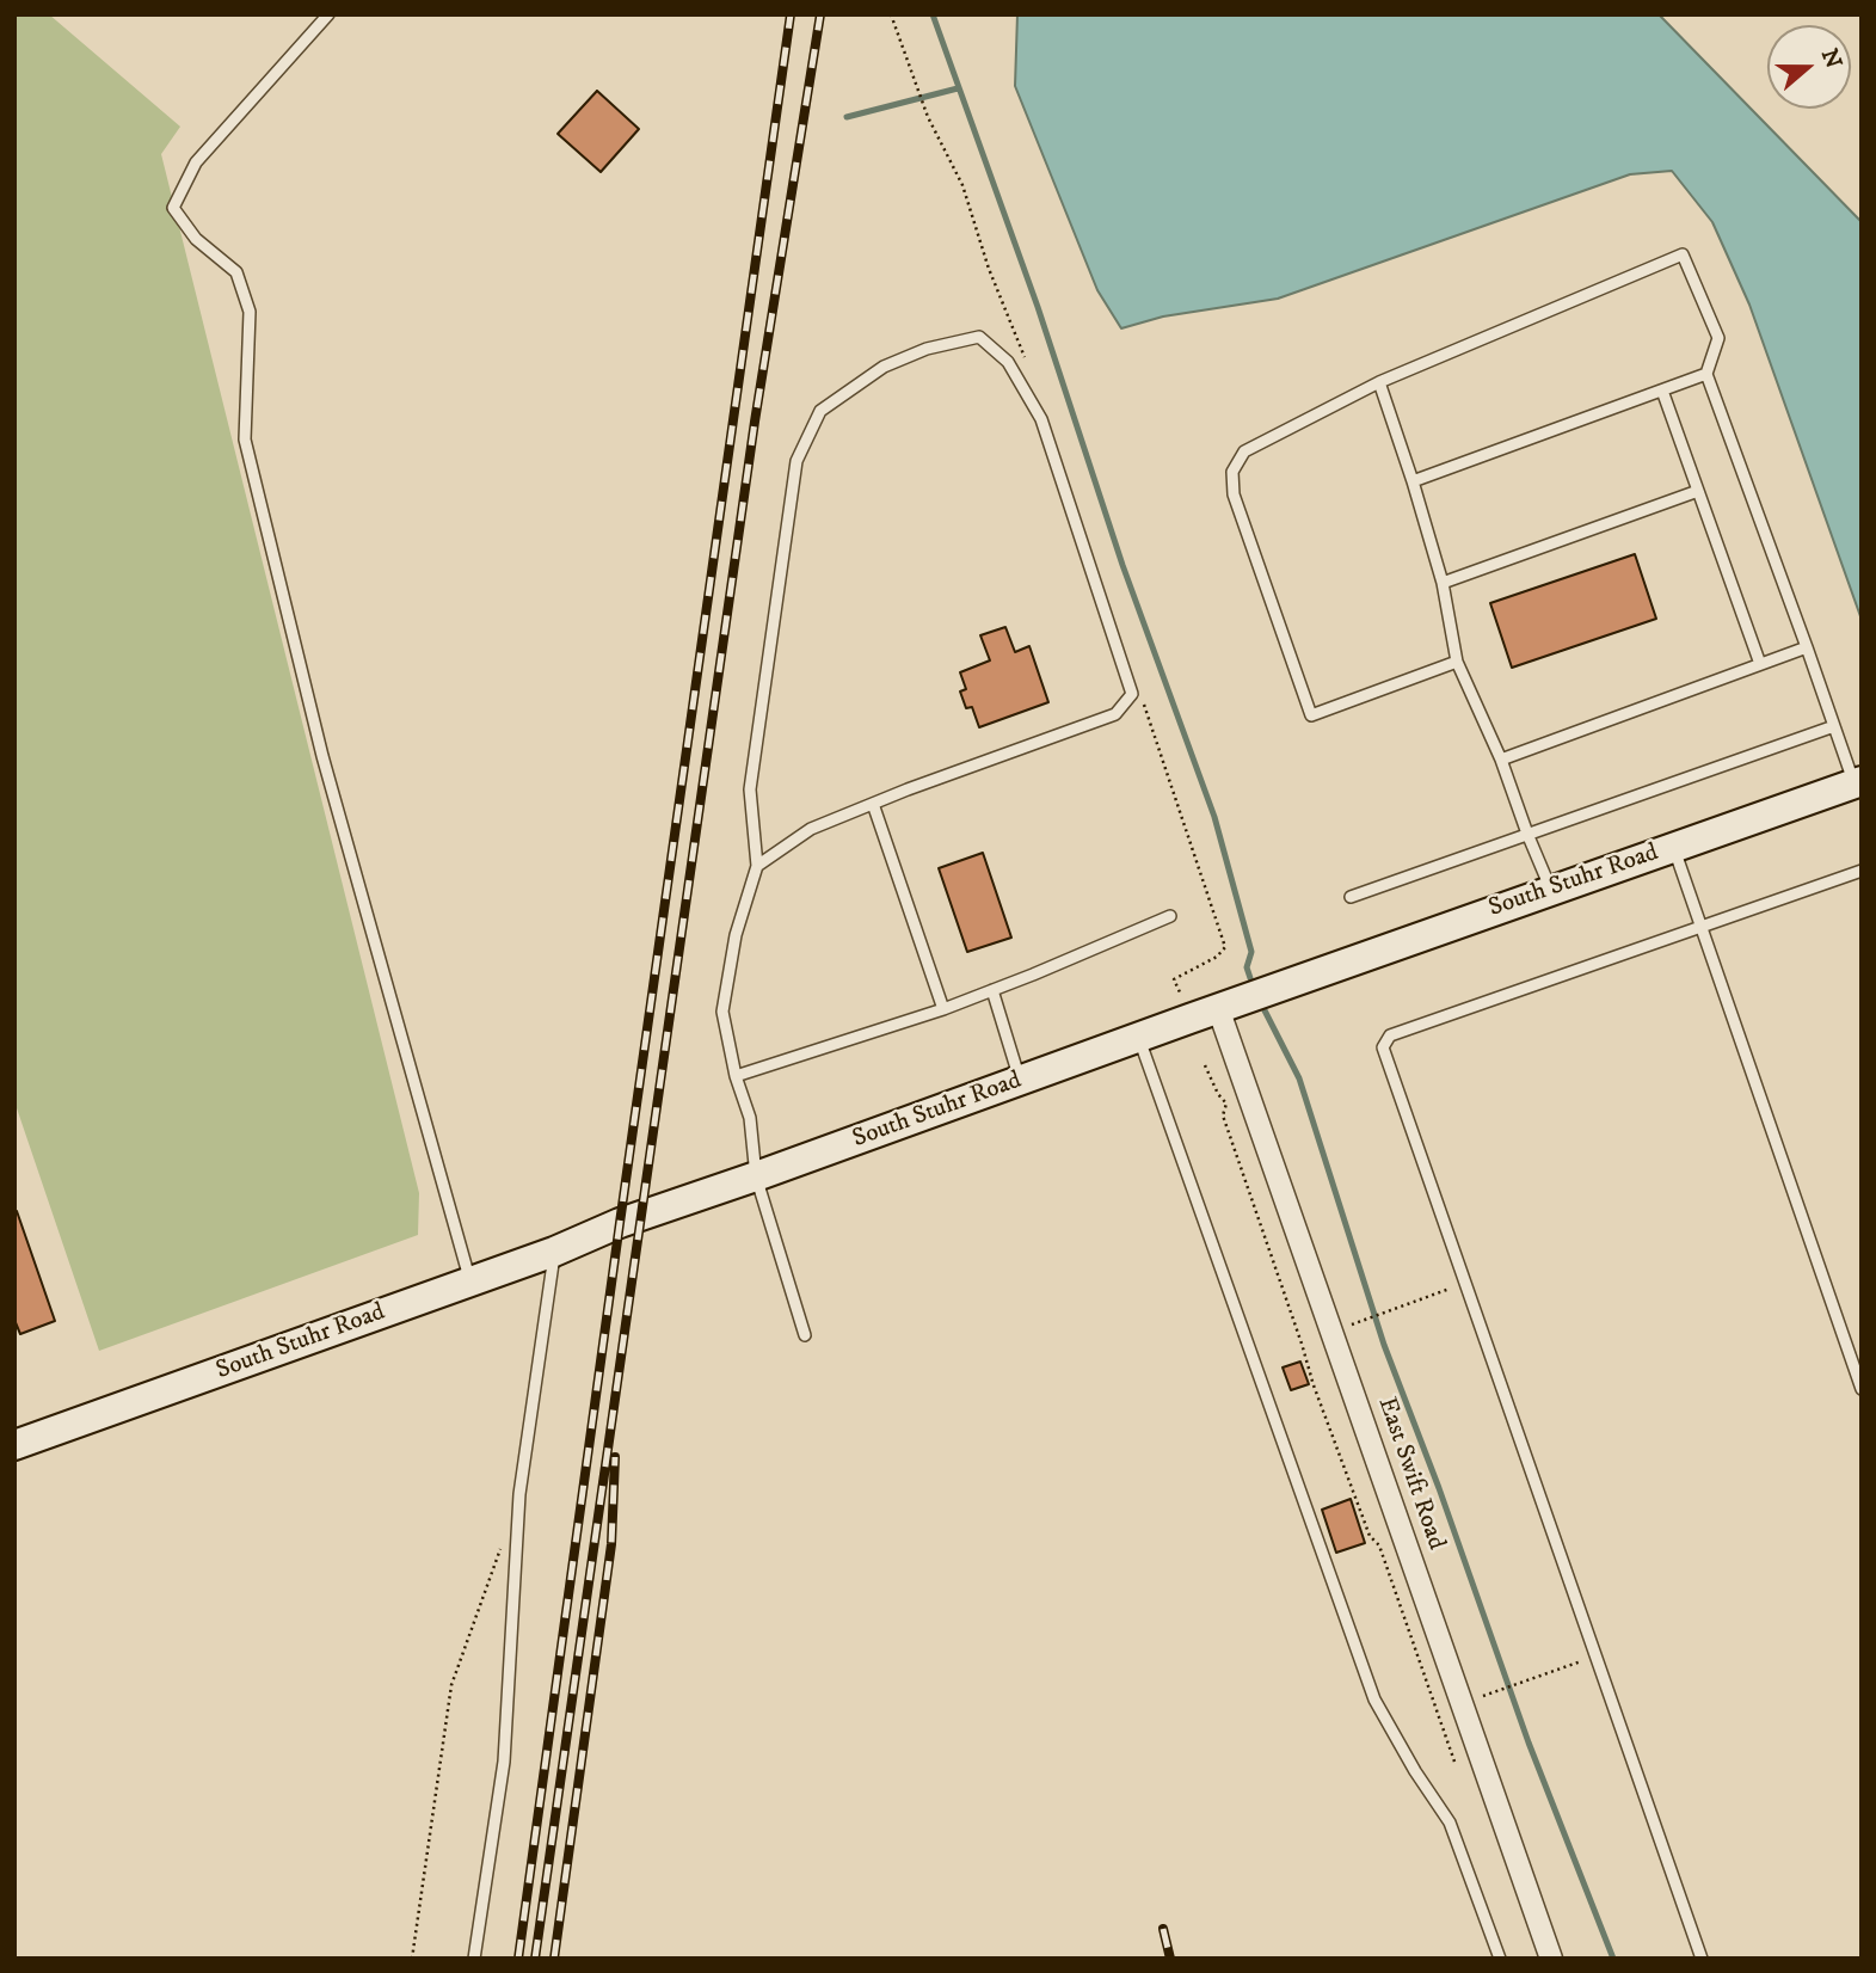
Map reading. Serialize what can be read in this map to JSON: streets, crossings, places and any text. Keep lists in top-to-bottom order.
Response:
{
  "streets": {
    "main road": ["South Stuhr Road"],
    "street": ["East Swift Road"]
  },
  "crossings": [
    ["South Stuhr Road", "East Swift Road"]
  ],
  "north": "right"
}
